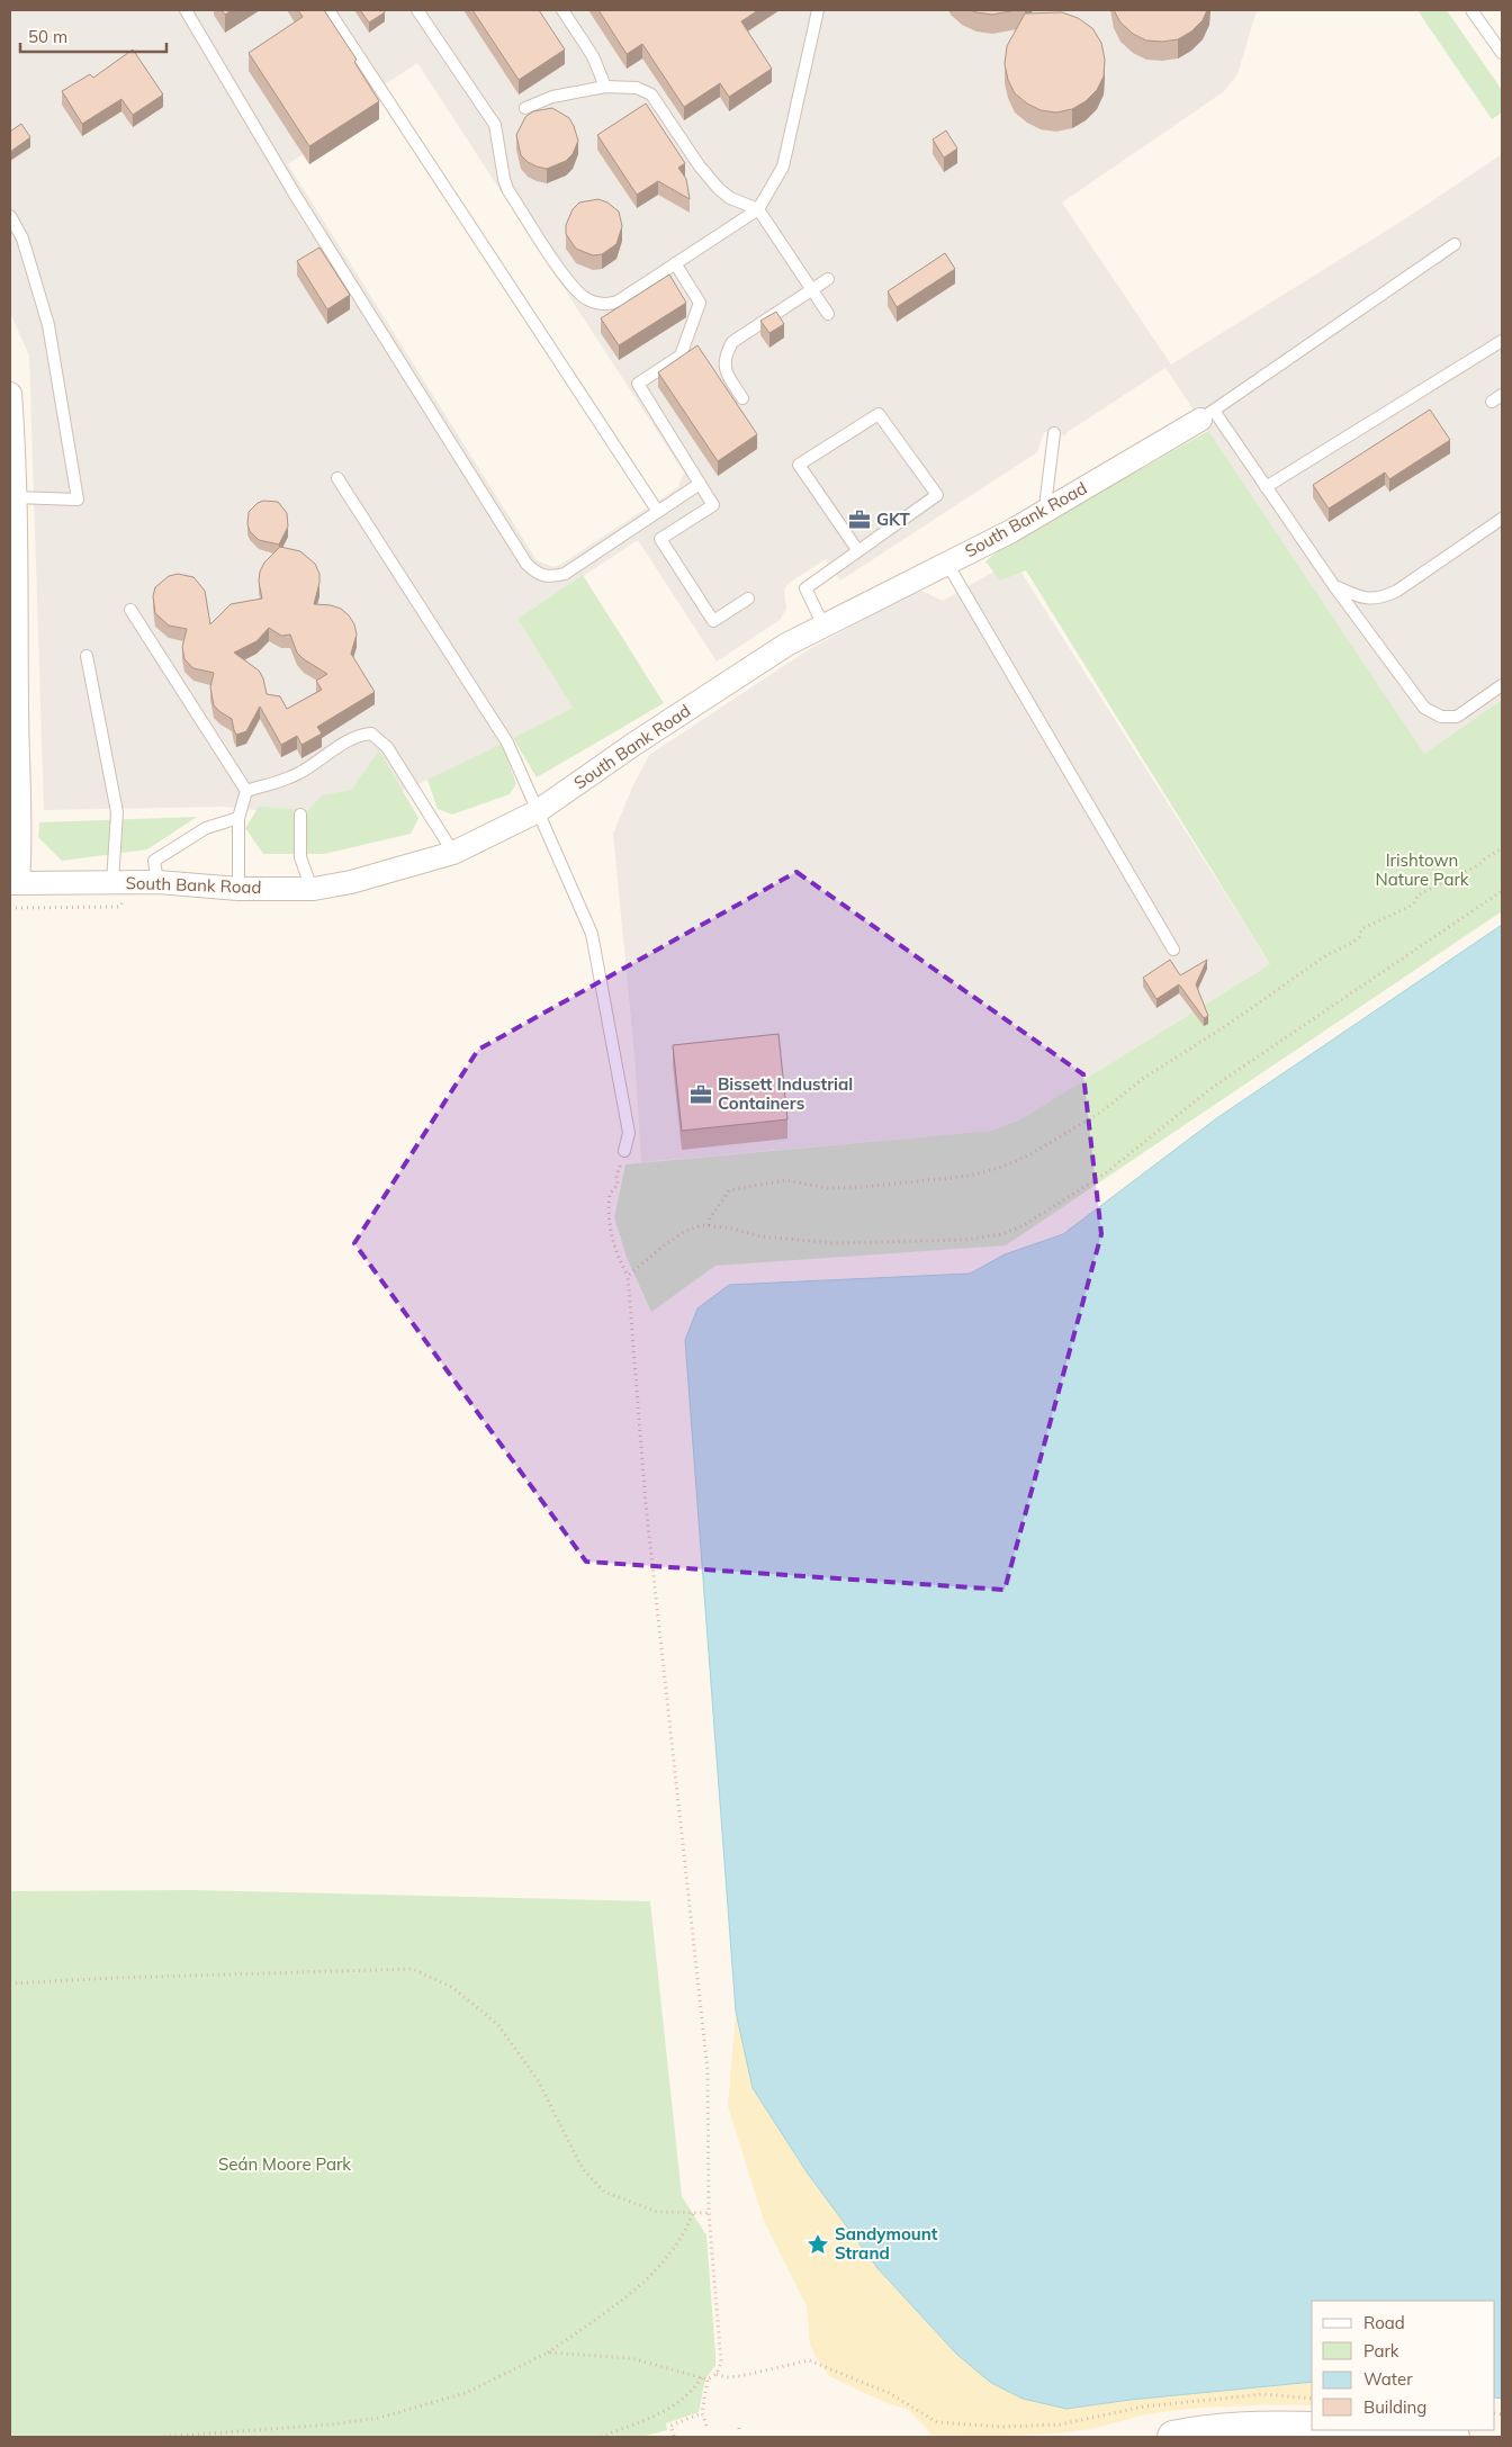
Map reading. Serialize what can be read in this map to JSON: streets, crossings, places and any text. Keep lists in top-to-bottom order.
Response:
{
  "streets": {
    "street": ["South Bank Road"]
  },
  "parks": ["Irishtown Nature Park", "Seán Moore Park"],
  "places": {
    "office": ["GKT", "Bissett Industrial Containers"],
    "place": ["Sandymount Strand"]
  },
  "legend": [
    "Road",
    "Park",
    "Water",
    "Building"
  ],
  "scale_bar": "50 m"
}
